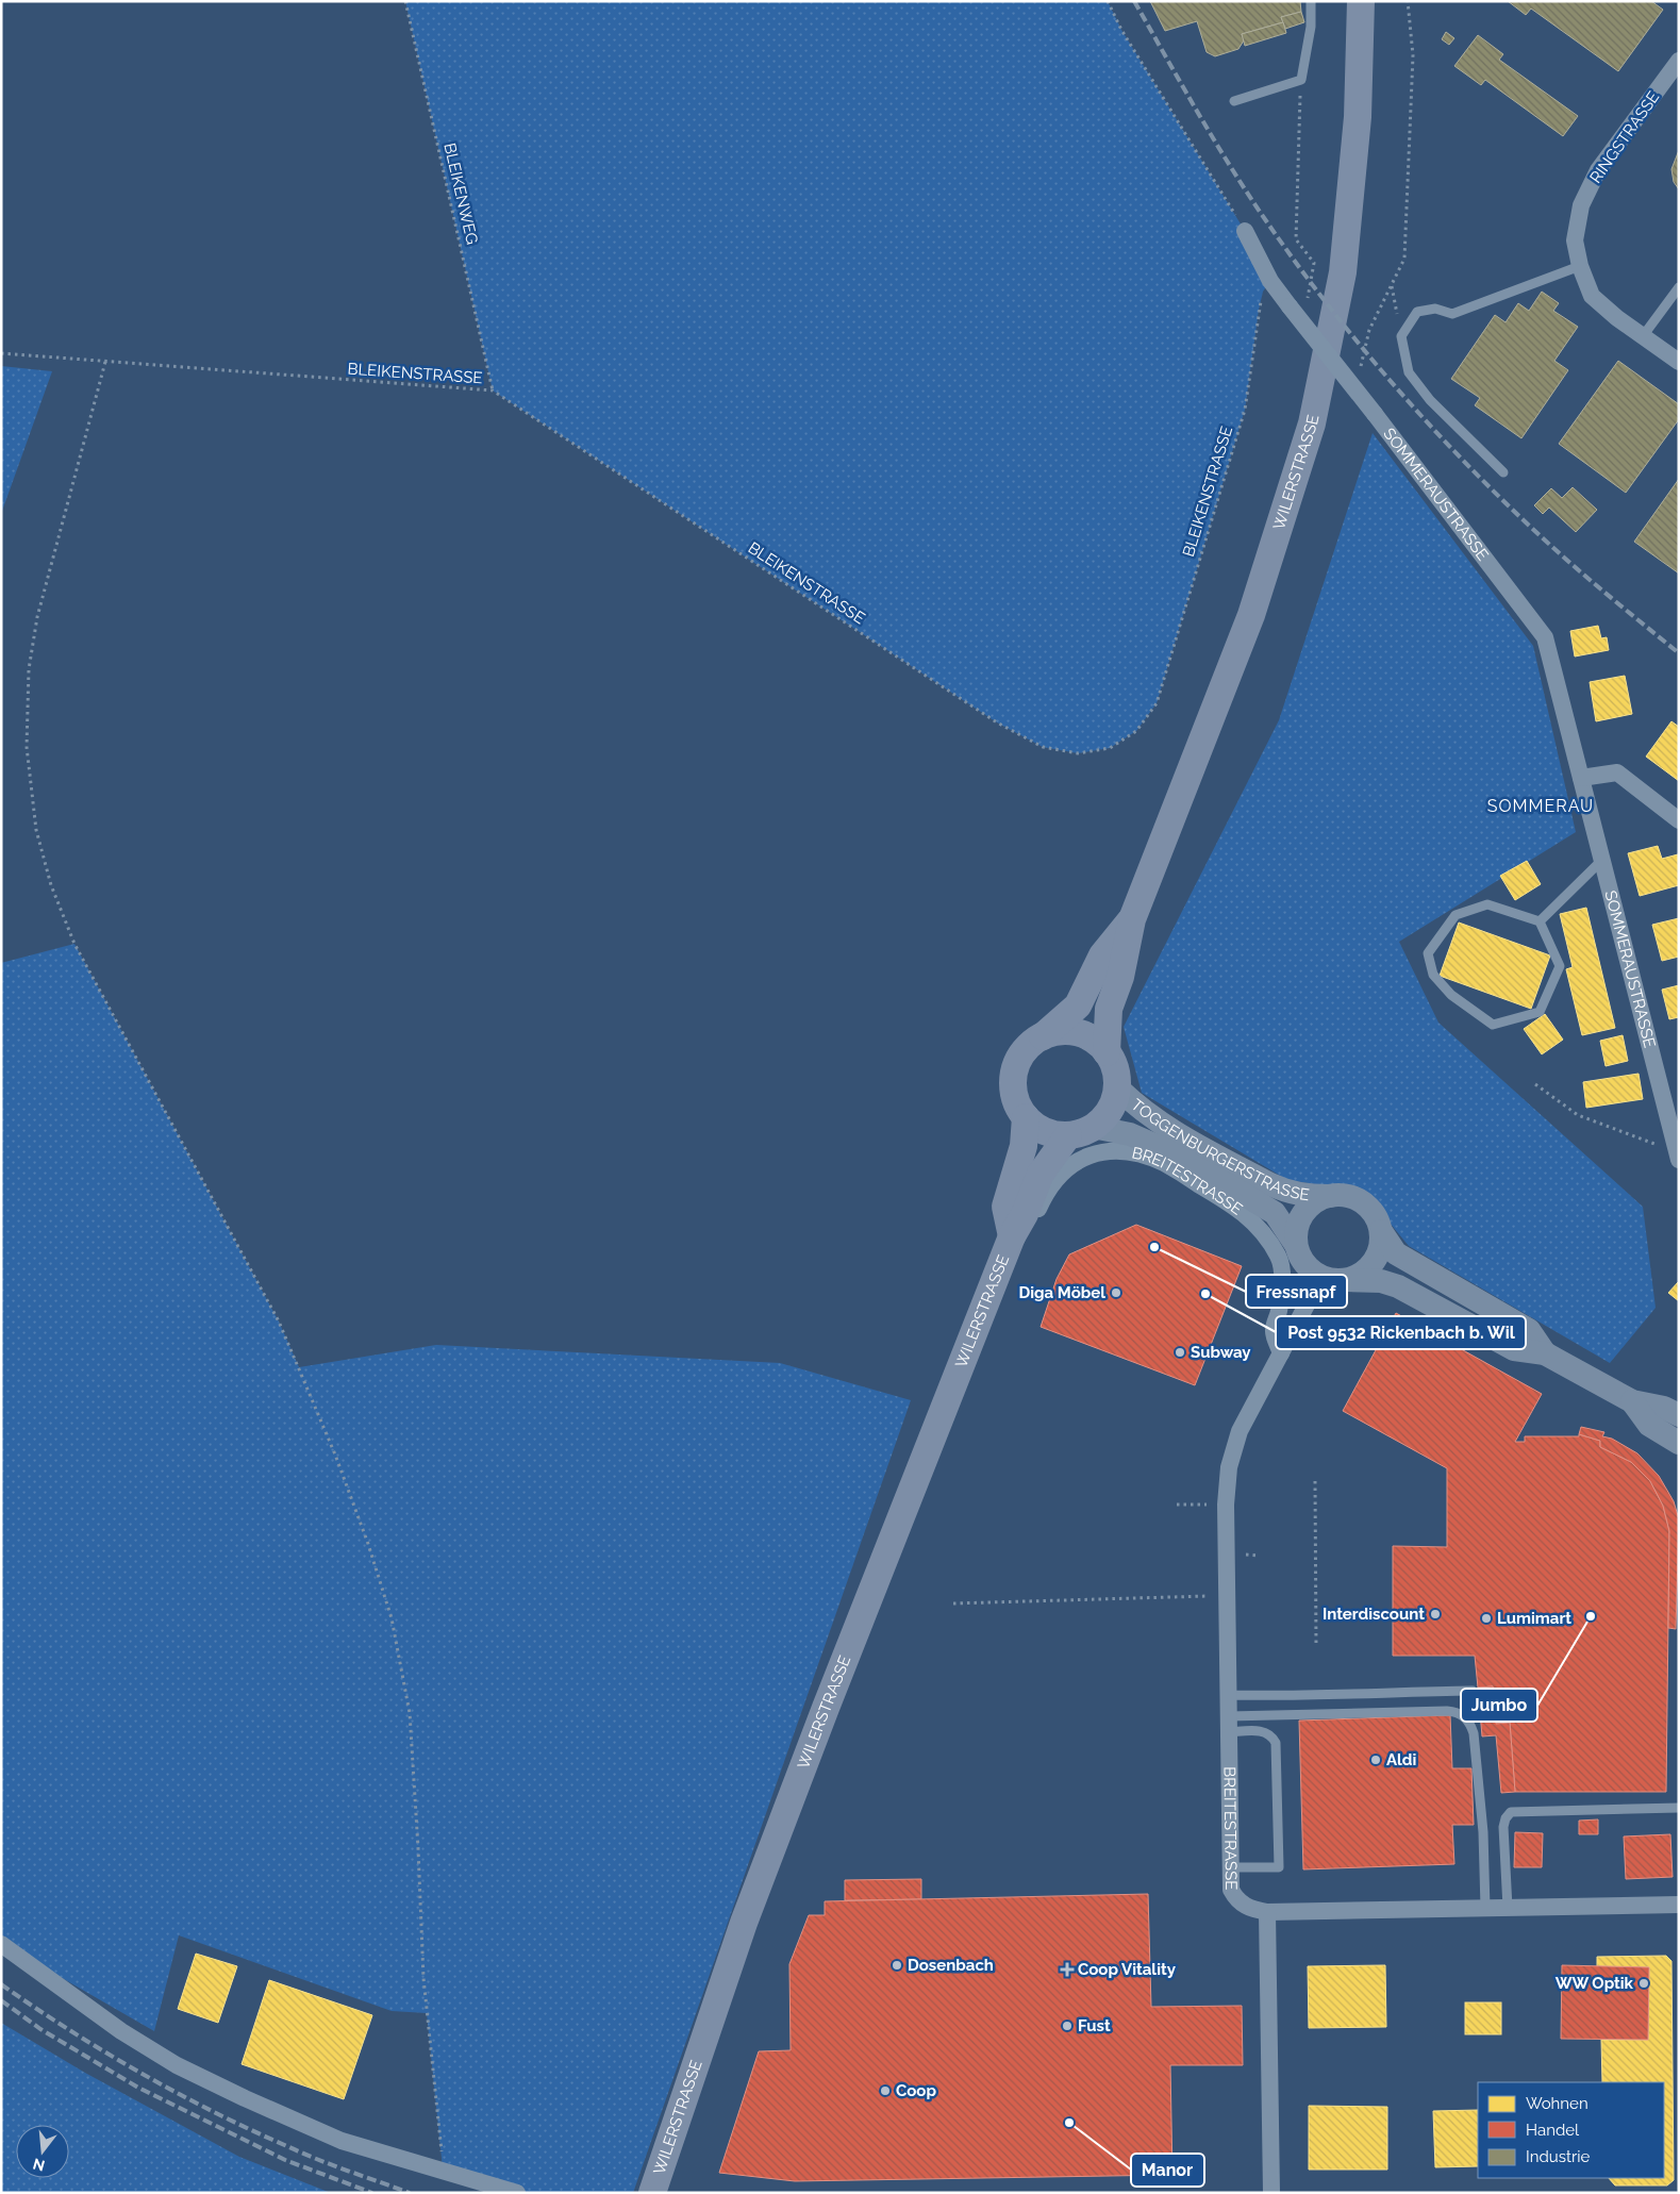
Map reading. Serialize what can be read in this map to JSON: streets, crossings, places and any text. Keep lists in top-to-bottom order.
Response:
{
  "streets": {
    "main road": ["WILERSTRASSE", "TOGGENBURGERSTRASSE"],
    "street": ["RINGSTRASSE", "SOMMERAUSTRASSE", "BREITESTRASSE"],
    "path": ["BLEIKENWEG", "BLEIKENSTRASSE"]
  },
  "crossings": [
    ["BLEIKENWEG", "BLEIKENSTRASSE"],
    ["BLEIKENSTRASSE", "SOMMERAUSTRASSE"],
    ["WILERSTRASSE", "TOGGENBURGERSTRASSE"],
    ["WILERSTRASSE", "BREITESTRASSE"],
    ["TOGGENBURGERSTRASSE", "BREITESTRASSE"]
  ],
  "districts": ["SOMMERAU"],
  "places": {
    "other": [
      "Fressnapf",
      "Diga Möbel",
      "Post 9532 Rickenbach b. Wil",
      "Subway",
      "Interdiscount",
      "Jumbo",
      "Lumimart",
      "Aldi",
      "Dosenbach",
      "WW Optik",
      "Fust",
      "Coop",
      "Manor"
    ],
    "health": ["Coop Vitality"]
  },
  "legend": ["Wohnen", "Handel", "Industrie"],
  "north": "bottom"
}
